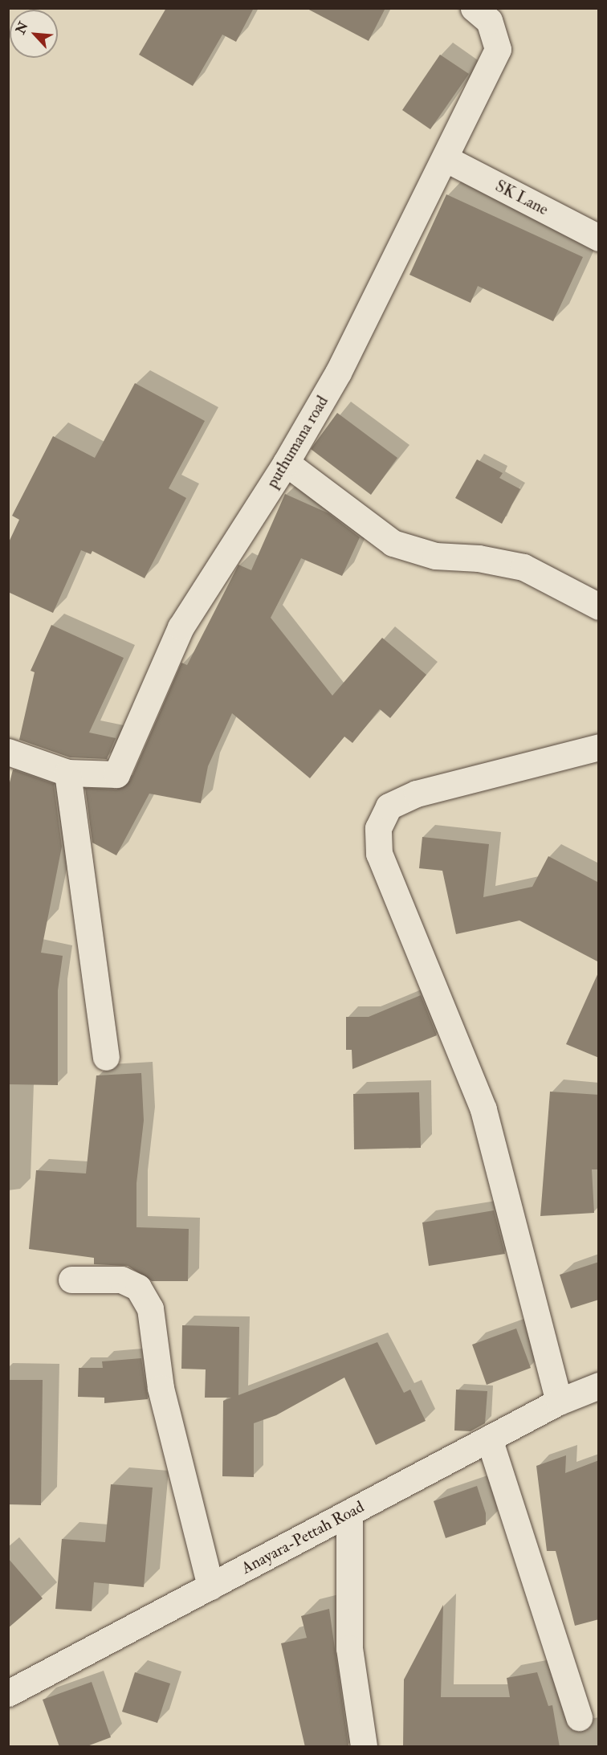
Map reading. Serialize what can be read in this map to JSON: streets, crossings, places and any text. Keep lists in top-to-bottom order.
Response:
{
  "streets": {
    "street": ["SK Lane", "puthumana road", "Anayara-Pettah Road"]
  },
  "crossings": [
    ["SK Lane", "puthumana road"]
  ],
  "north": "top left"
}
